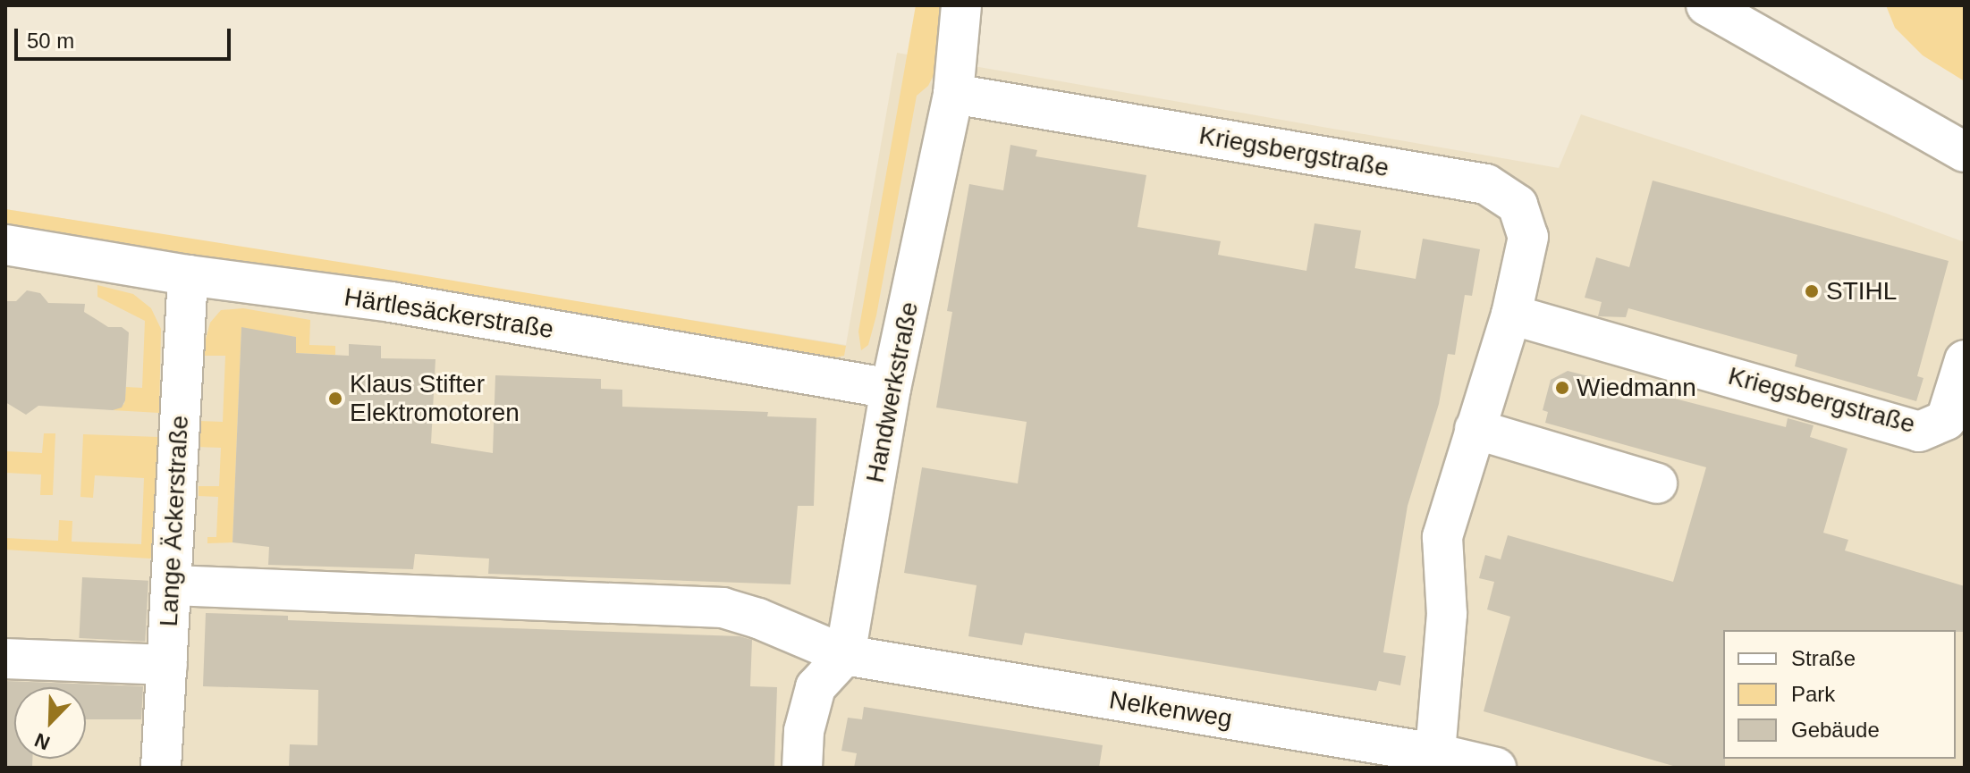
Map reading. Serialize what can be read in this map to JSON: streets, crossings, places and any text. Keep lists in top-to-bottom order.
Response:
{
  "streets": {
    "street": [
      "Kriegsbergstraße",
      "Härtlesäckerstraße",
      "Handwerkstraße",
      "Lange Äckerstraße",
      "Nelkenweg"
    ]
  },
  "crossings": [
    ["Kriegsbergstraße", "Handwerkstraße"],
    ["Kriegsbergstraße", "Nelkenweg"],
    ["Härtlesäckerstraße", "Handwerkstraße"],
    ["Härtlesäckerstraße", "Lange Äckerstraße"],
    ["Handwerkstraße", "Nelkenweg"],
    ["Lange Äckerstraße", "Nelkenweg"]
  ],
  "places": ["STIHL", "Wiedmann", "Klaus Stifter Elektromotoren"],
  "legend": ["Straße", "Park", "Gebäude"],
  "scale_bar": "50 m",
  "north": "bottom left"
}
